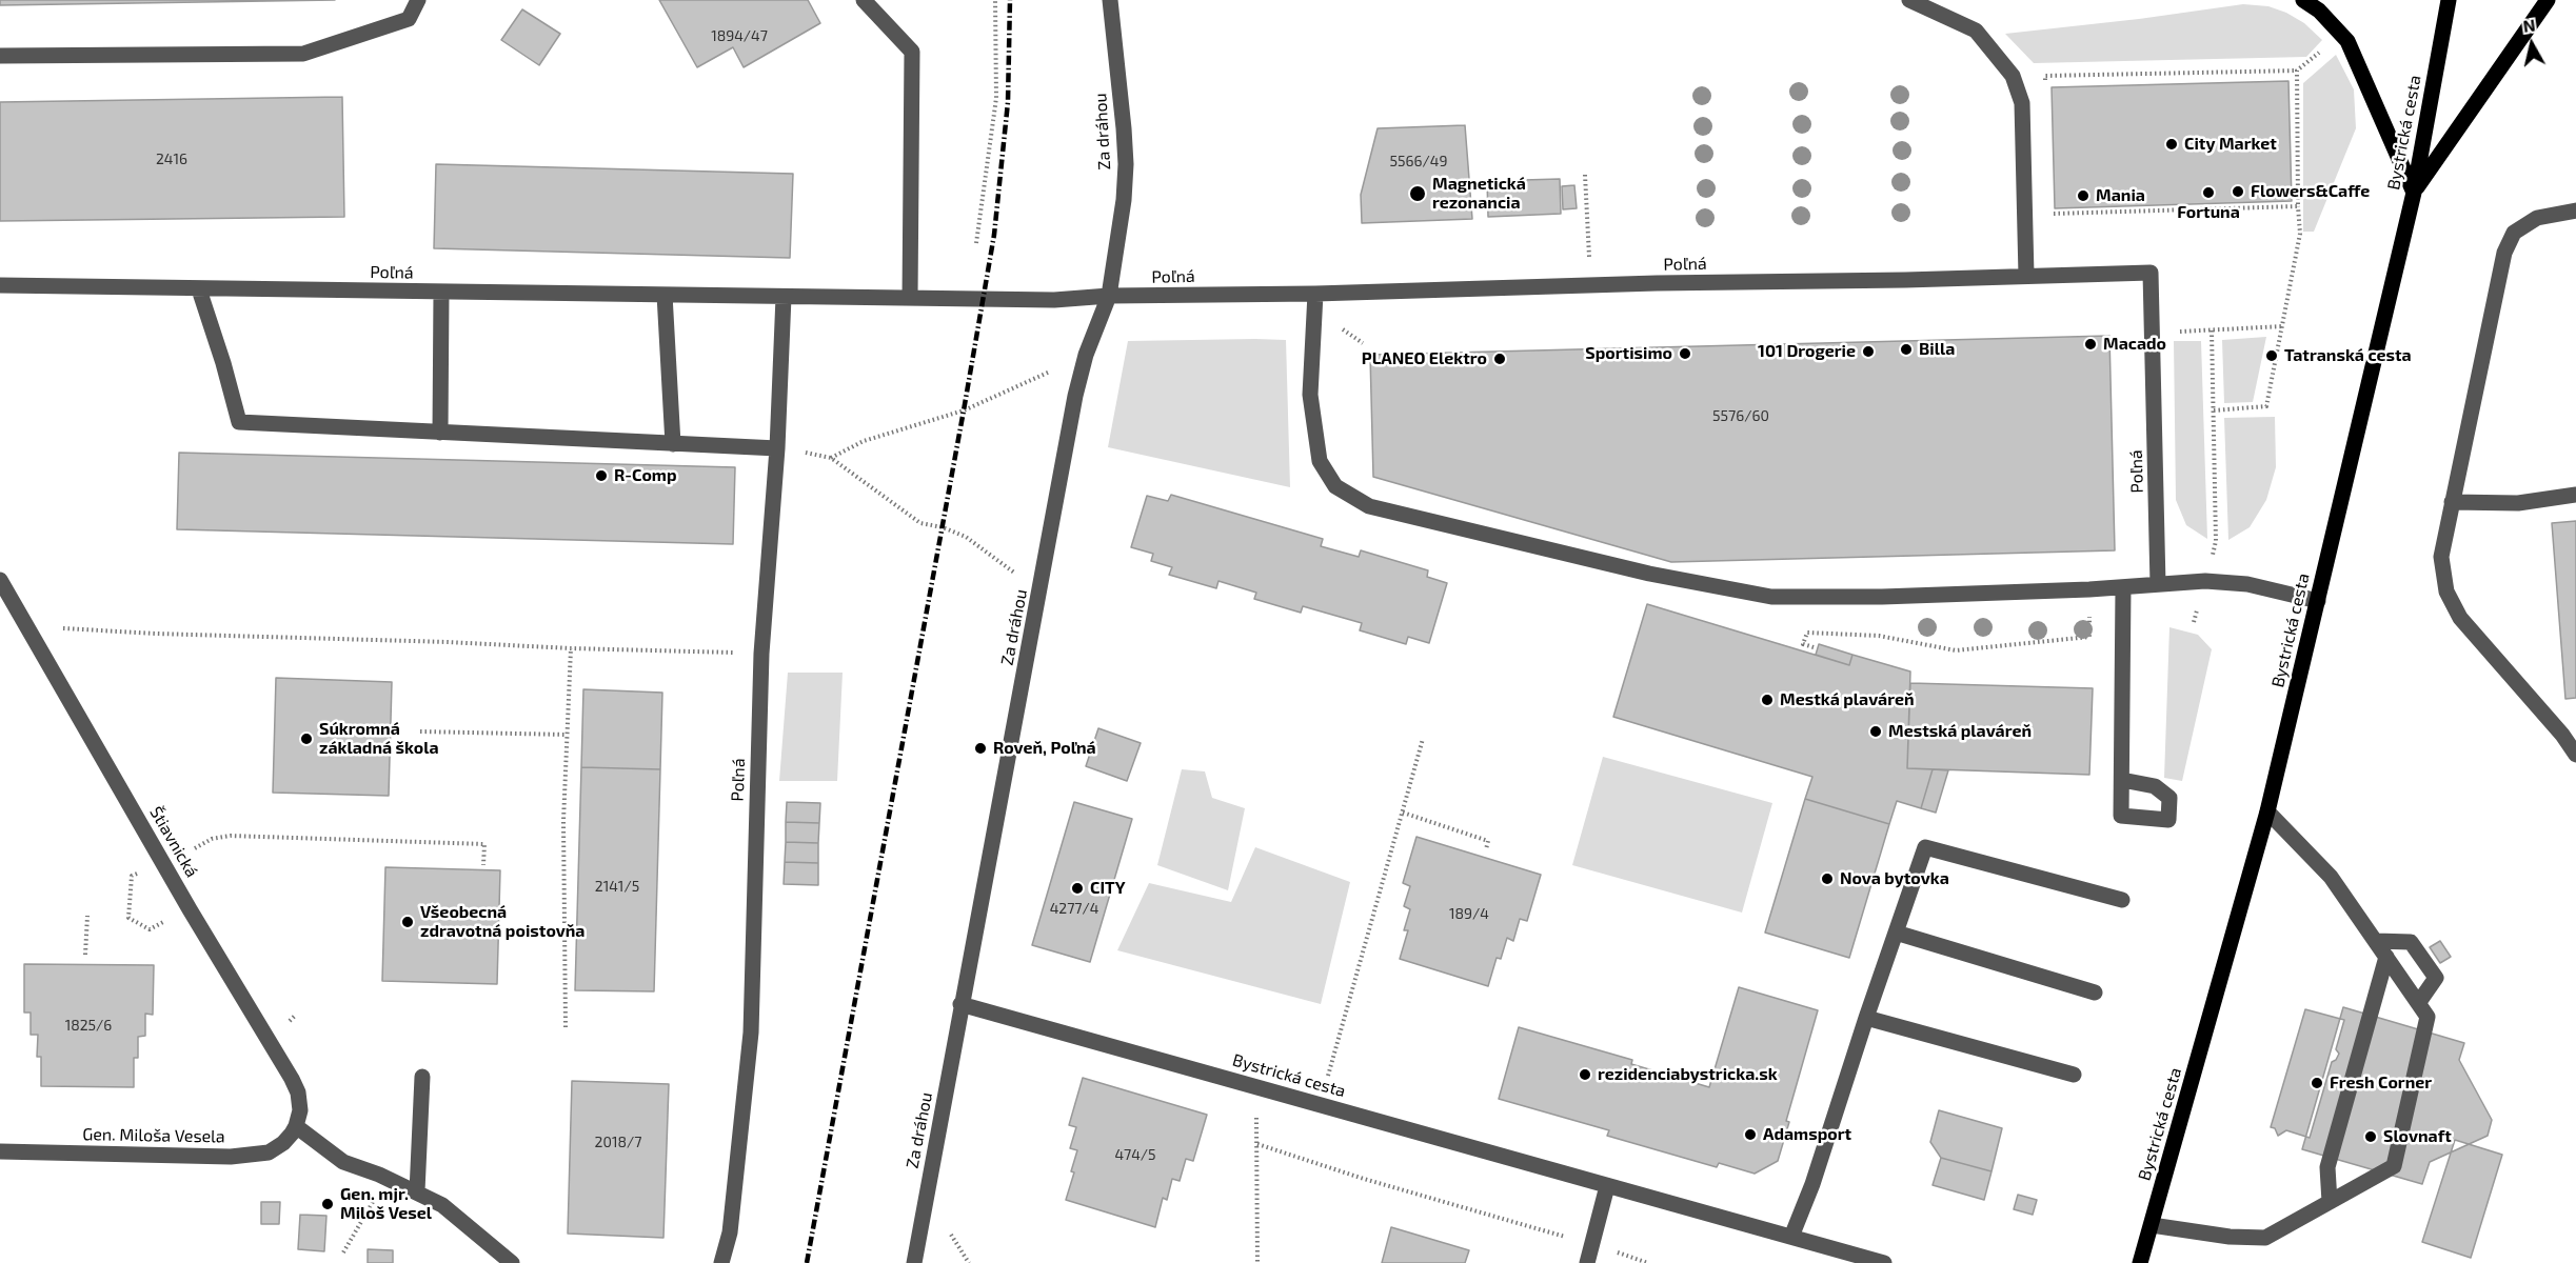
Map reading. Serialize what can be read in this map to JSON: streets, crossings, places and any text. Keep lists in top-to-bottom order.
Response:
{
  "streets": {
    "main road": ["Bystrická cesta"],
    "street": [
      "Za dráhou",
      "Poľná",
      "Štiavnická",
      "Gen. Miloša Vesela"
    ]
  },
  "crossings": [
    ["Za dráhou", "Bystrická cesta"],
    ["Za dráhou", "Poľná"],
    ["Štiavnická", "Gen. Miloša Vesela"]
  ],
  "places": [
    "City Market",
    "Flowers&Caffe",
    "Fortuna",
    "Magnetická rezonancia",
    "Mania",
    "Macado",
    "Billa",
    "101 Drogerie",
    "Sportisimo",
    "Tatranská cesta",
    "PLANEO Elektro",
    "R-Comp",
    "Mestká plaváreň",
    "Mestská plaváreň",
    "Súkromná základná škola",
    "Roveň, Poľná",
    "Nova bytovka",
    "CITY",
    "Všeobecná zdravotná poistovňa",
    "rezidenciabystricka.sk",
    "Fresh Corner",
    "Adamsport",
    "Slovnaft",
    "Gen. mjr. Miloš Vesel"
  ],
  "house_numbers": [
    "1894/47",
    "2416",
    "5566/49",
    "5576/60",
    "2141/5",
    "4277/4",
    "189/4",
    "1825/6",
    "2018/7",
    "474/5"
  ],
  "north": "top"
}
